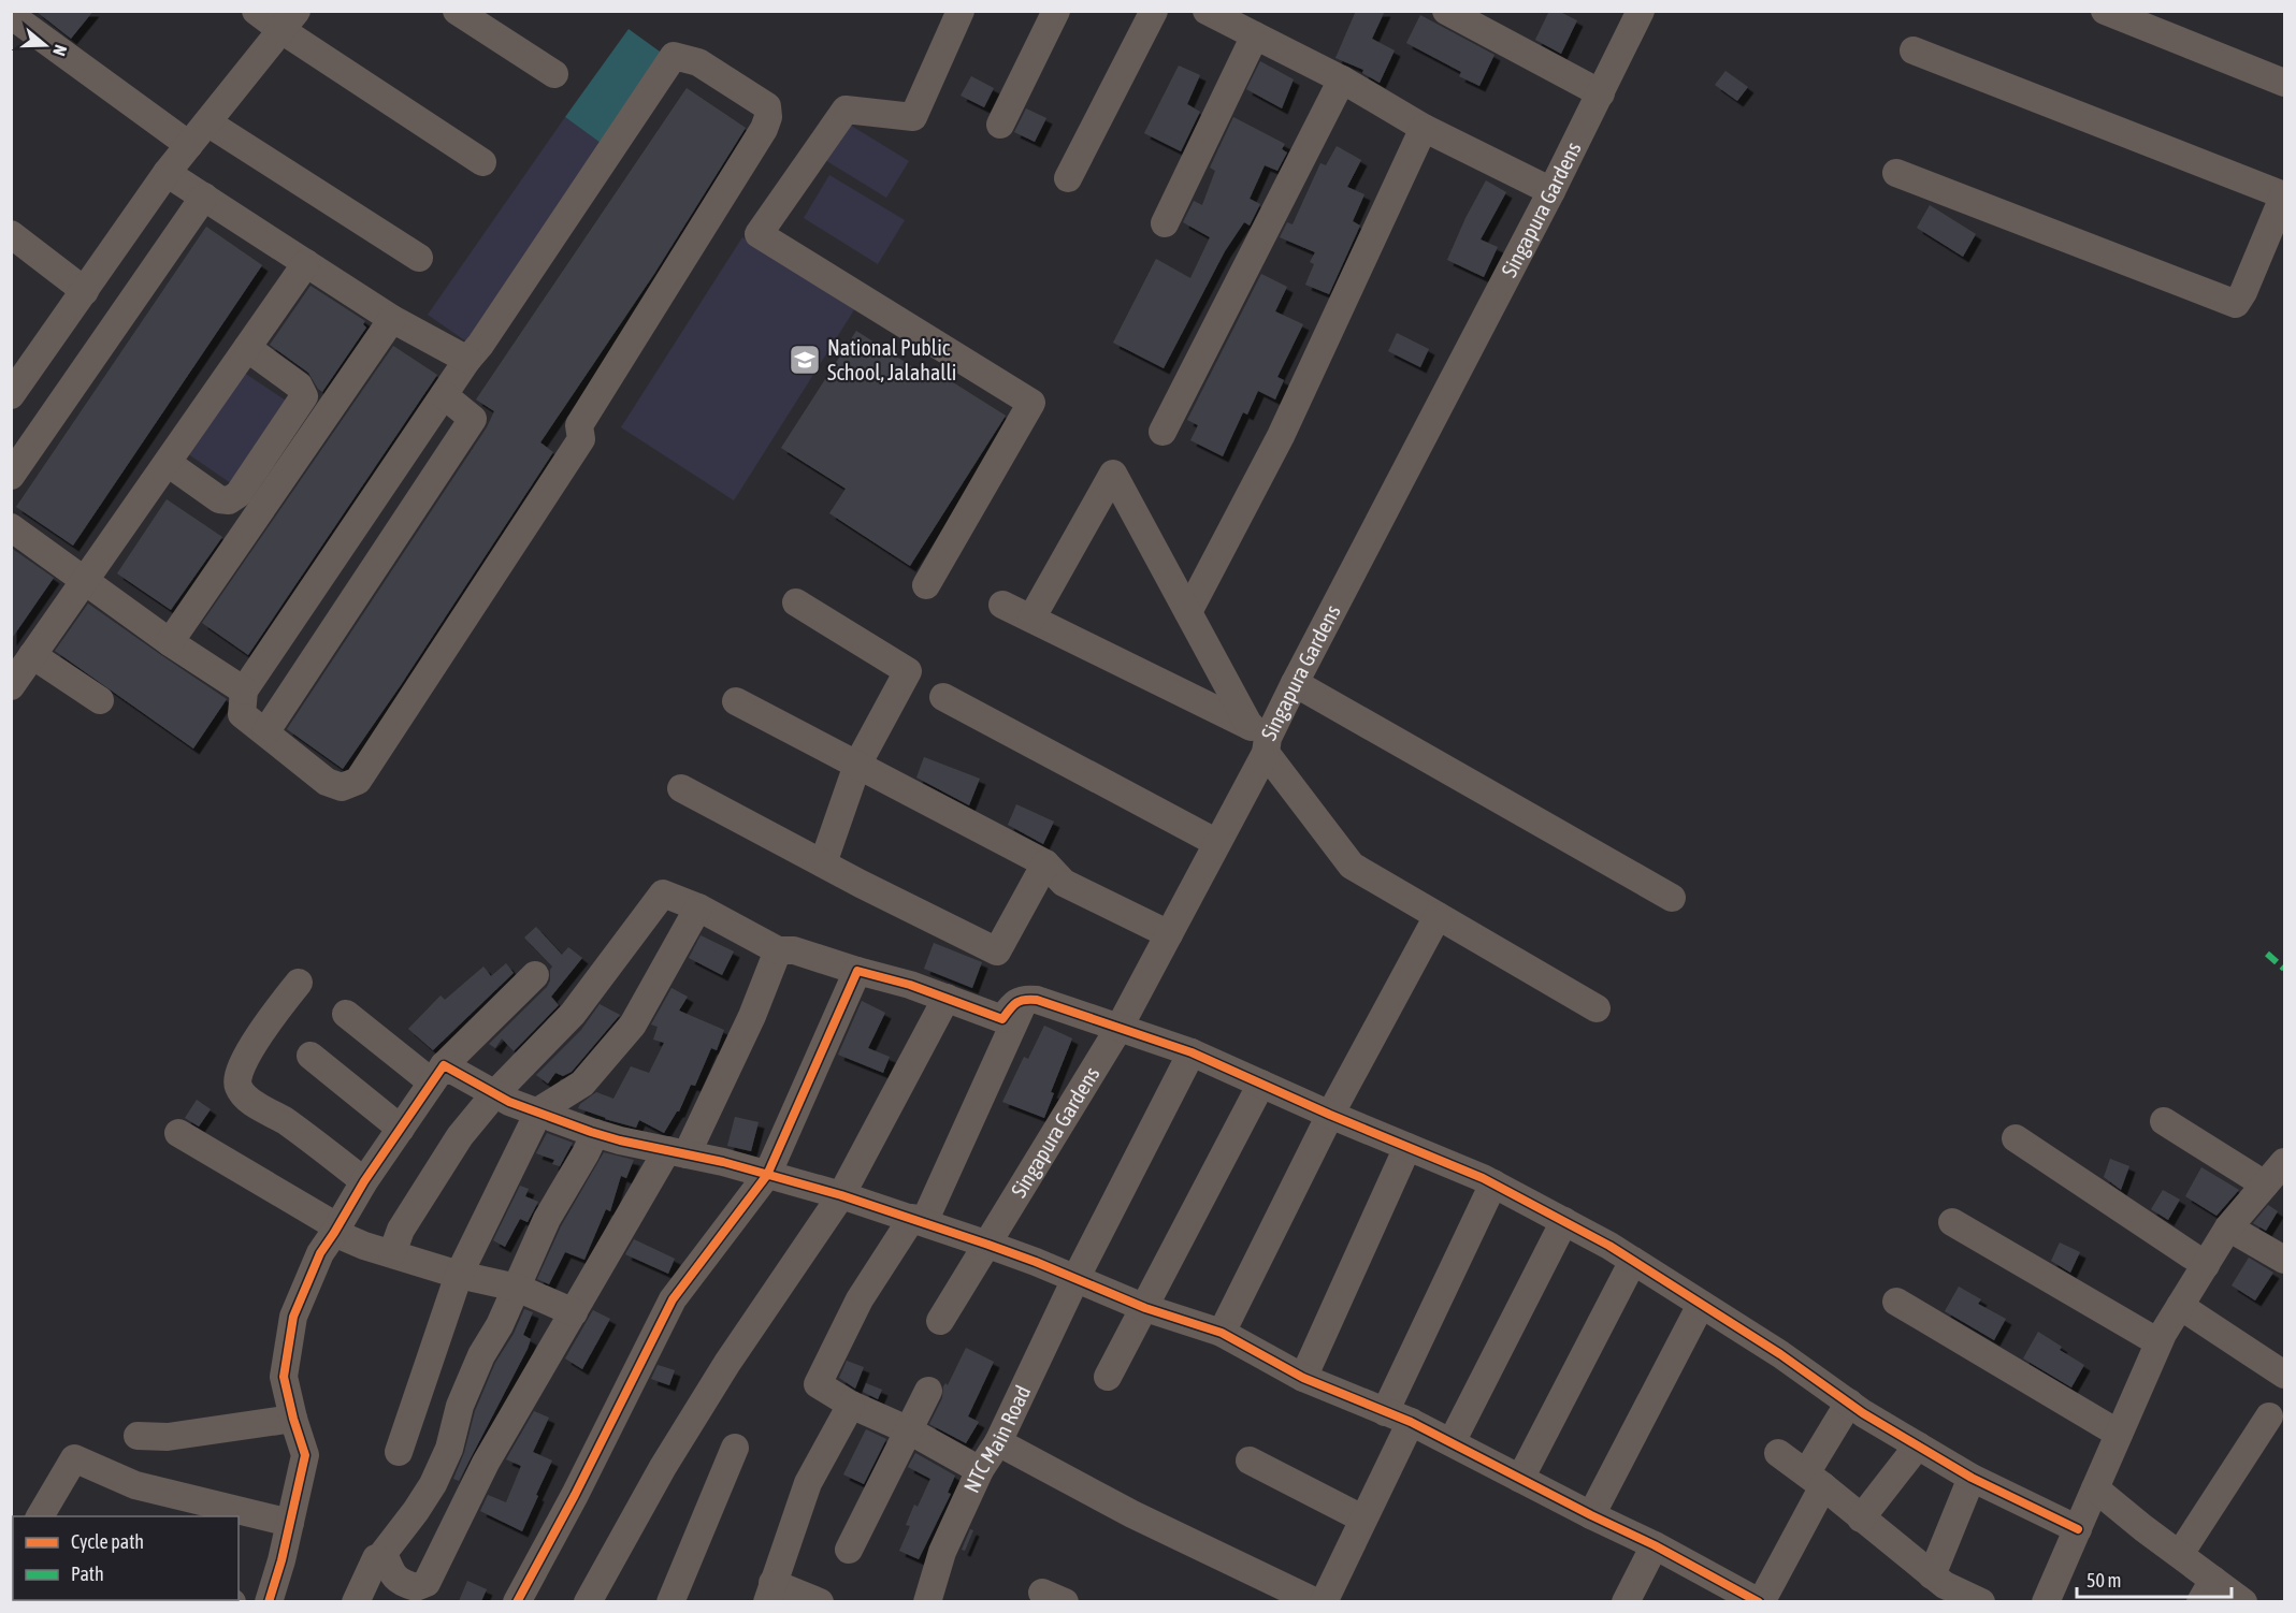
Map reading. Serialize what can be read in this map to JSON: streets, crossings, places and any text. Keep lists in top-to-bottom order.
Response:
{
  "streets": {
    "street": ["Singapura Gardens", "NTC Main Road"]
  },
  "places": {
    "school or university": ["National Public School, Jalahalli"]
  },
  "legend": ["Cycle path", "Path"],
  "scale_bar": "50 m",
  "north": "right"
}
